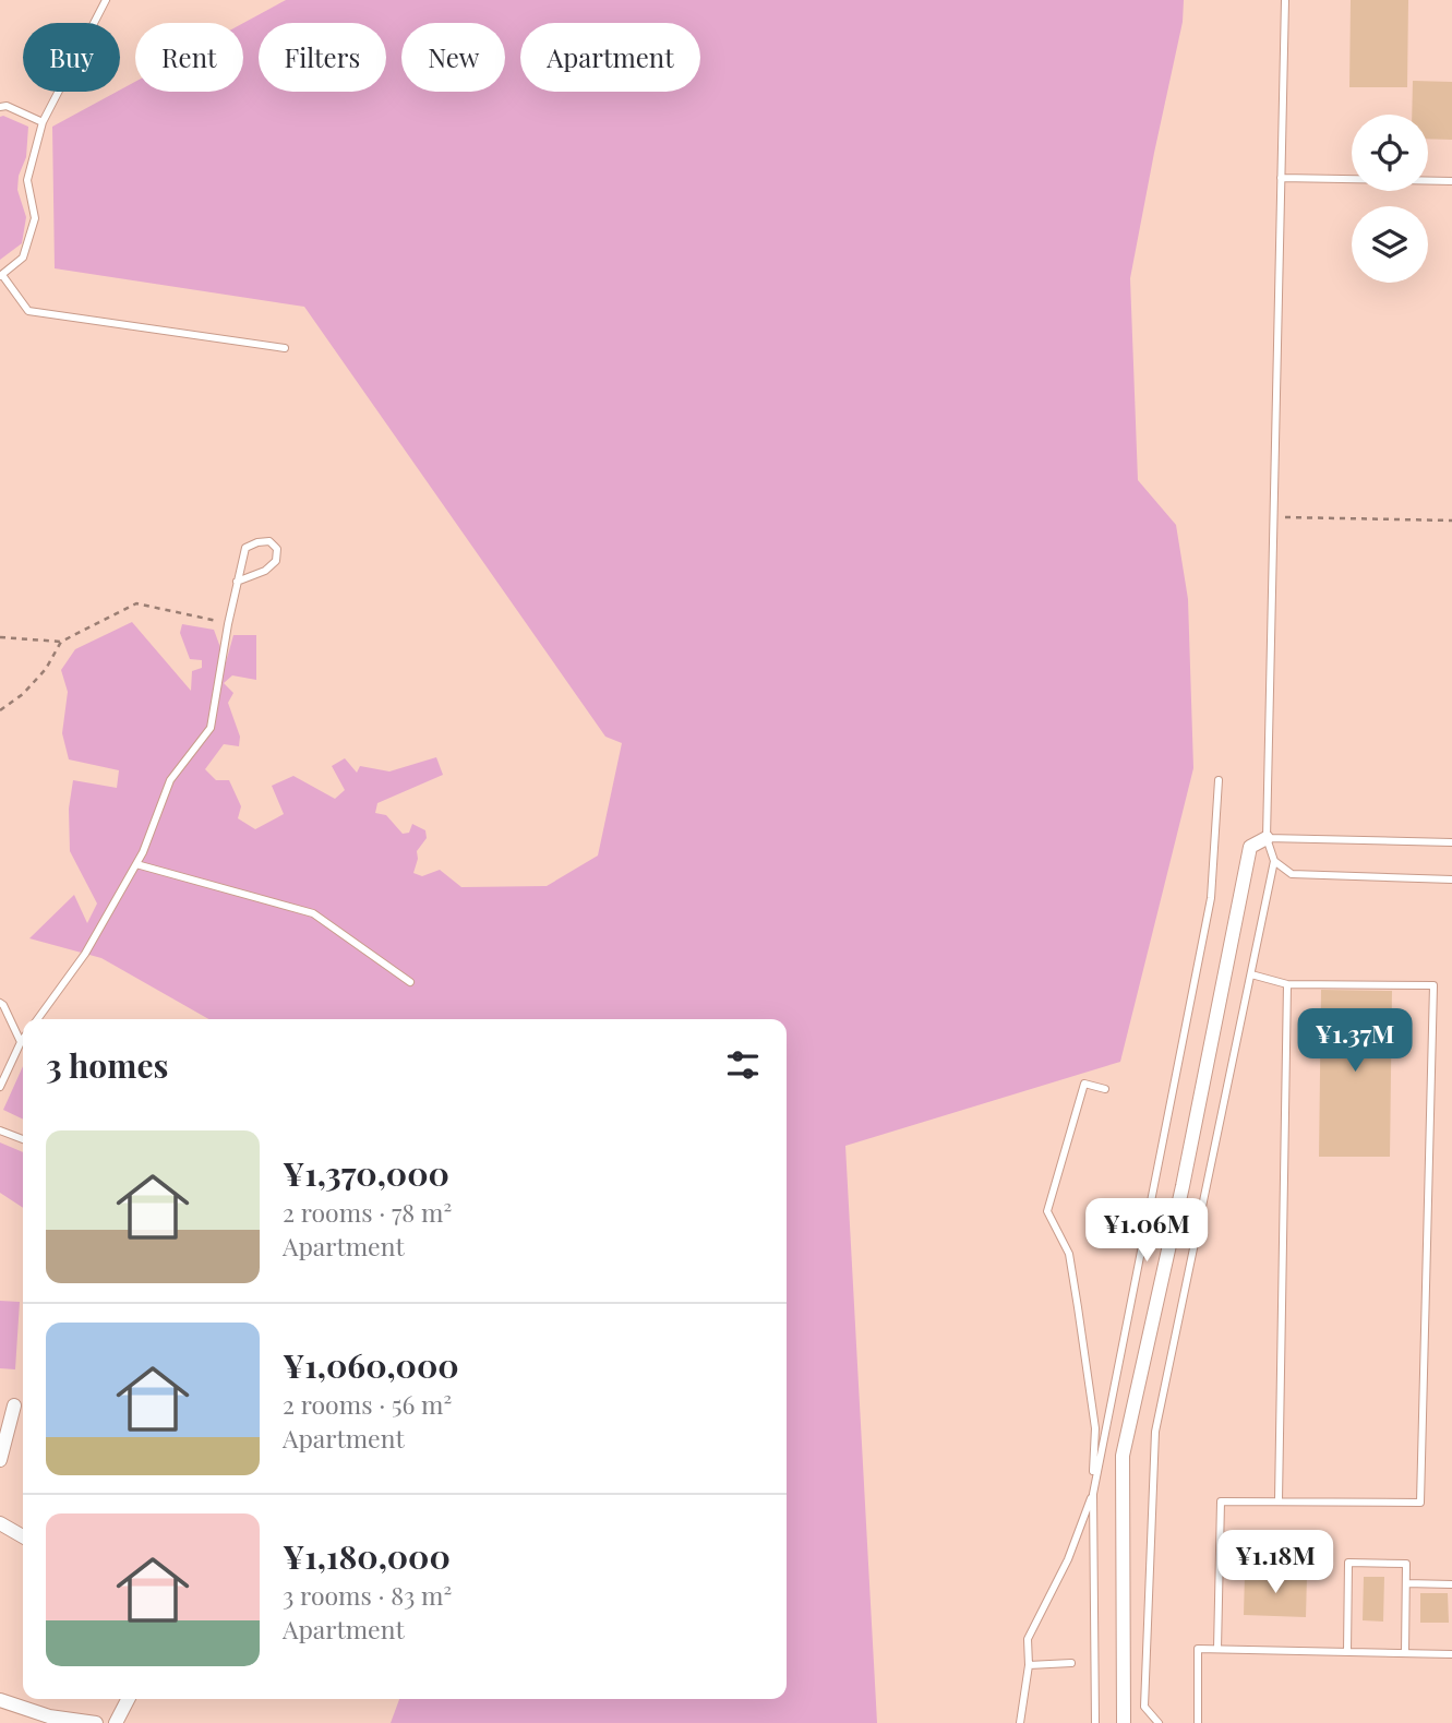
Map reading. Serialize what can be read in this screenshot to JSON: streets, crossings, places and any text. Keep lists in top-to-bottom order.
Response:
{
  "page": {
    "chip": [
      "Buy",
      "Rent",
      "Filters",
      "New",
      "Apartment"
    ],
    "price": ["¥1.37M", "¥1.06M", "¥1.18M"],
    "heading": "3 homes",
    "list": [
      {
        "name": "¥1,370,000",
        "note": "2 rooms · 78 m² · Apartment"
      },
      {
        "name": "¥1,060,000",
        "note": "2 rooms · 56 m² · Apartment"
      },
      {
        "name": "¥1,180,000",
        "note": "3 rooms · 83 m² · Apartment"
      }
    ]
  }
}
